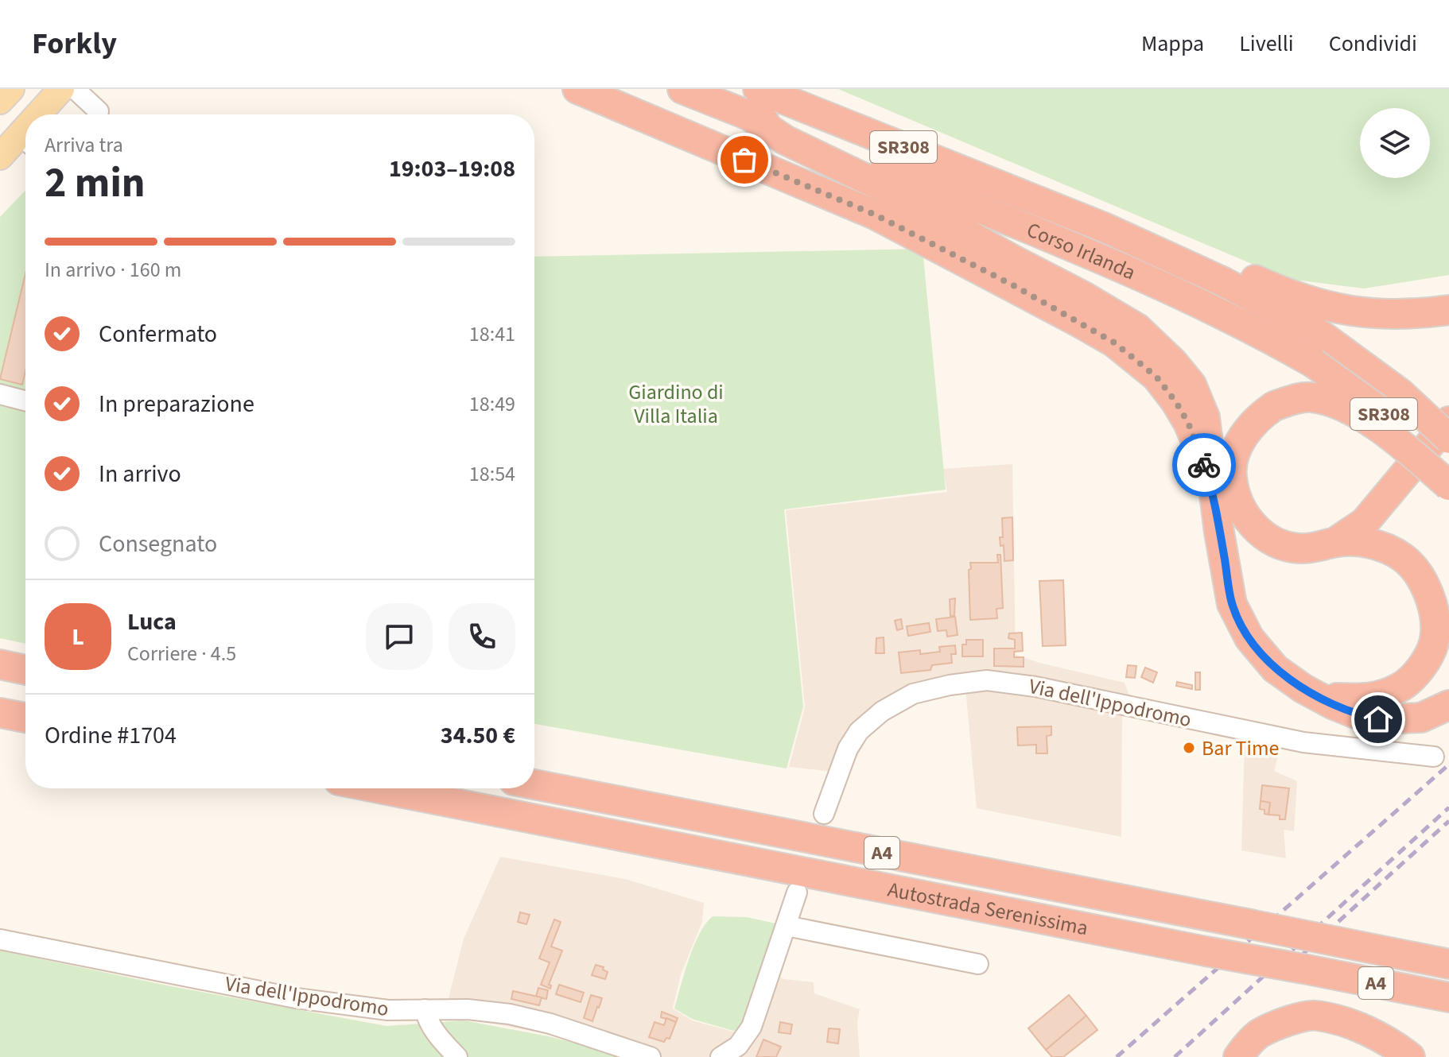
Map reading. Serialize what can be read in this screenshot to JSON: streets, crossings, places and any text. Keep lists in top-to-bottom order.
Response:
{
  "streets": {
    "highway": [
      "SR308",
      "Corso Irlanda",
      "A4",
      "Autostrada Serenissima"
    ],
    "street": ["Via dell'Ippodromo"]
  },
  "crossings": [
    ["SR308", "Corso Irlanda"]
  ],
  "parks": ["Giardino di Villa Italia"],
  "places": ["Bar Time"],
  "page": {
    "header": "Forkly",
    "nav": ["Mappa", "Livelli", "Condividi"],
    "heading": ["2 min", "Arriva tra", "19:03–19:08"],
    "panel": [
      "Luca",
      "Corriere · 4.5",
      "Ordine #1704",
      "34.50 €"
    ],
    "bar": "In arrivo · 160 m",
    "list": [
      ["Confermato", "18:41"],
      ["In preparazione", "18:49"],
      ["In arrivo", "18:54"],
      "Consegnato"
    ],
    "round": "L"
  }
}
